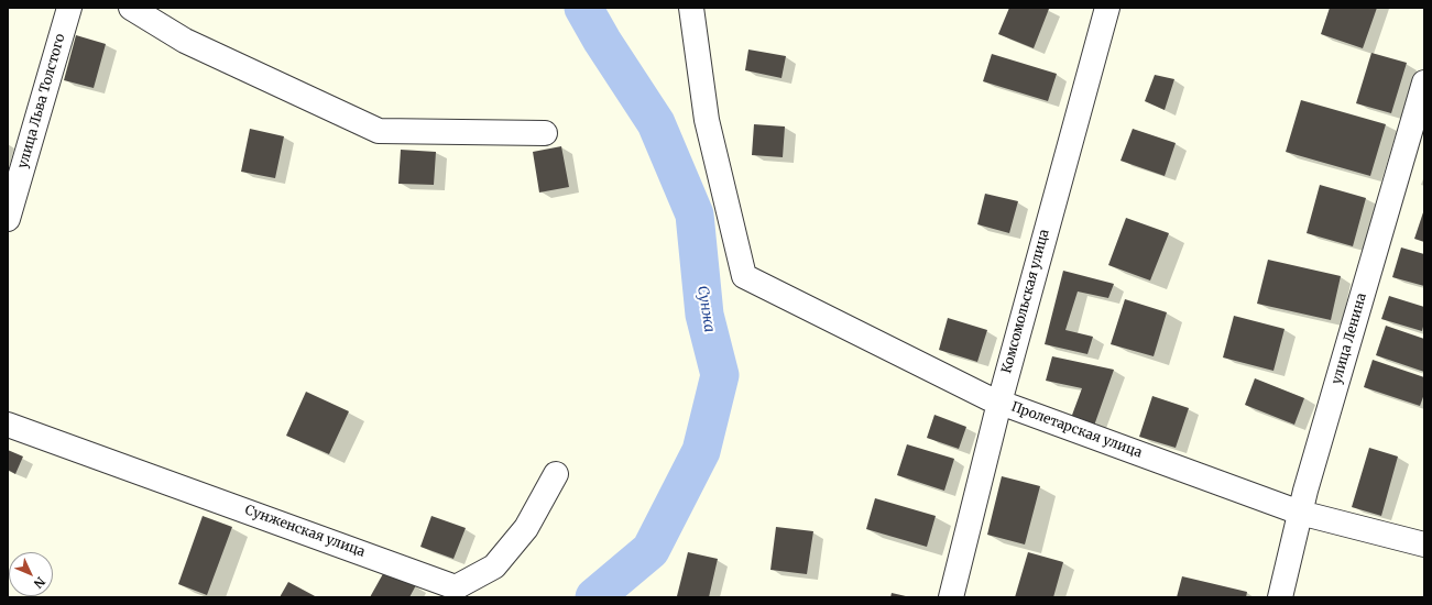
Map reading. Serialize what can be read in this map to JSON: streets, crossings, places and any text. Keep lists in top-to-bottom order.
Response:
{
  "streets": {
    "street": [
      "улица Льва Толстого",
      "Комсомольская улица",
      "улица Ленина",
      "Пролетарская улица",
      "Сунженская улица"
    ]
  },
  "crossings": [
    ["Комсомольская улица", "Пролетарская улица"],
    ["улица Ленина", "Пролетарская улица"]
  ],
  "water": ["Сунжа"],
  "north": "bottom right"
}
